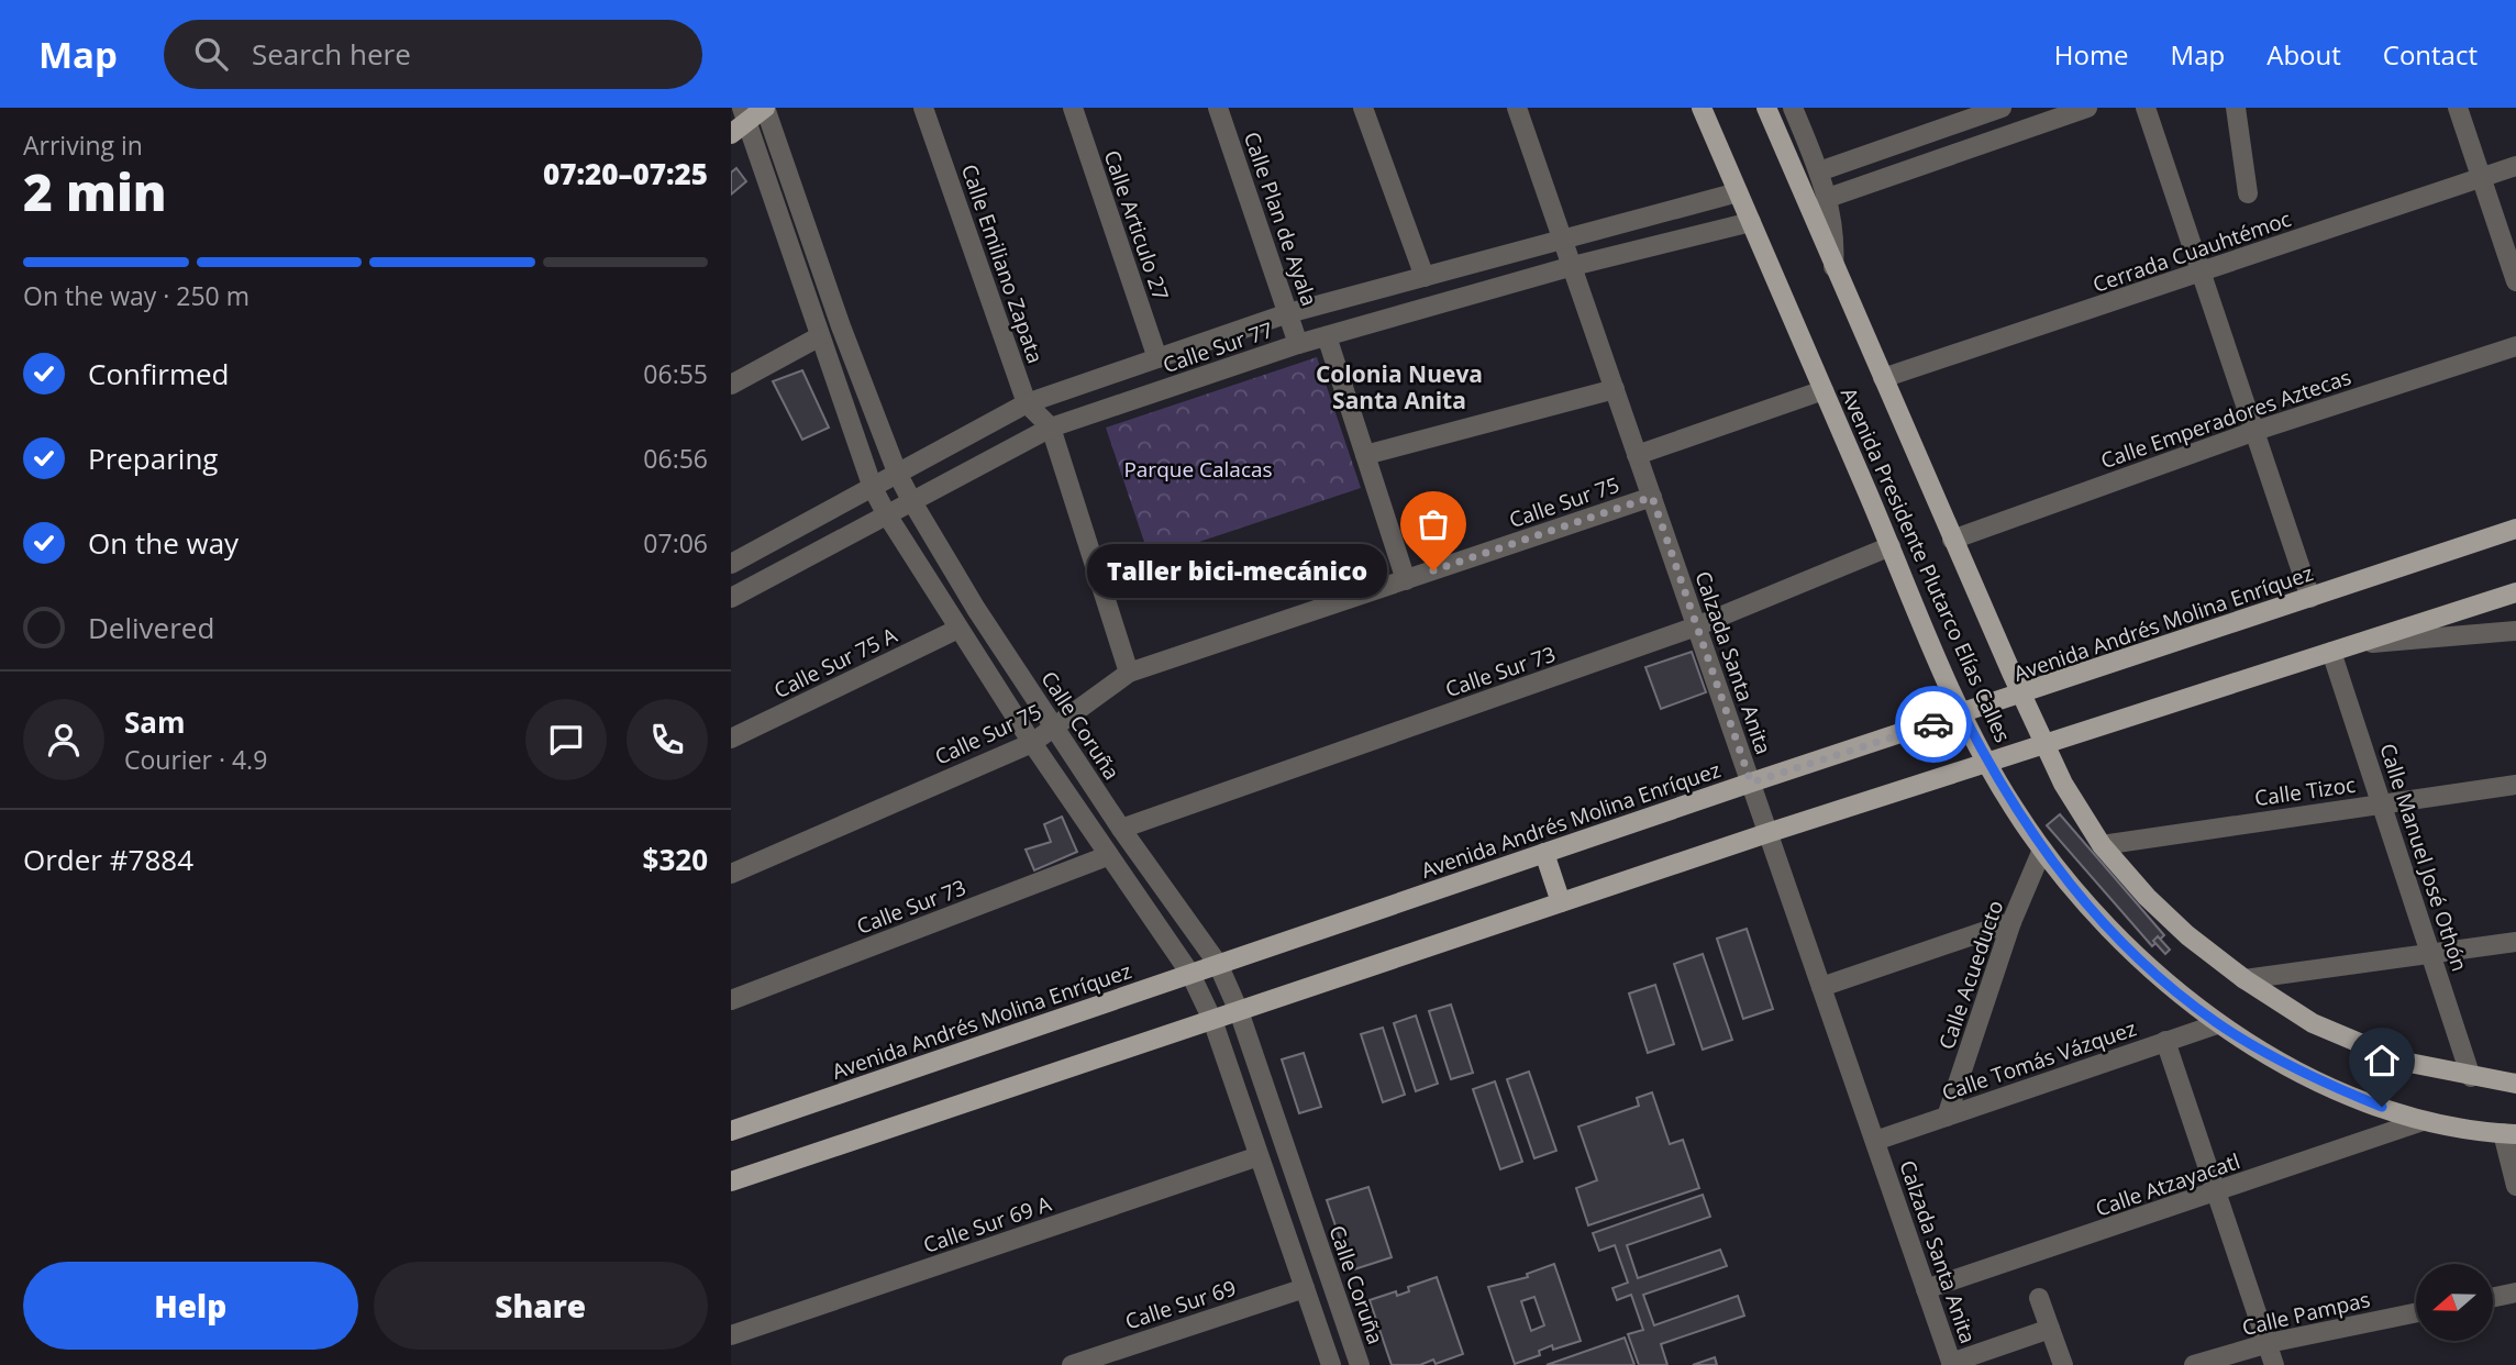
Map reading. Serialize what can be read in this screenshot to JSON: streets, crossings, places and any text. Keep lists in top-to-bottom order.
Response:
{
  "streets": {
    "main road": ["Avenida Presidente Plutarco Elías Calles", "Avenida Andrés Molina Enríquez"],
    "street": [
      "Calle Plan de Ayala",
      "Calle Articulo 27",
      "Cerrada Cuauhtémoc",
      "Calle Emiliano Zapata",
      "Calle Sur 77",
      "Calle Emperadores Aztecas",
      "Calle Sur 75",
      "Calle Sur 75 A",
      "Calzada Santa Anita",
      "Calle Sur 73",
      "Calle Coruña",
      "Calle Tizoc",
      "Calle Manuel José Othón",
      "Calle Acueducto",
      "Calle Tomás Vázquez",
      "Calle Atzayacatl",
      "Calle Sur 69 A",
      "Calle Sur 69",
      "Calle Pampas"
    ]
  },
  "crossings": [
    ["Calle Plan de Ayala", "Calle Sur 77"],
    ["Calle Articulo 27", "Calle Sur 77"],
    ["Cerrada Cuauhtémoc", "Avenida Presidente Plutarco Elías Calles"],
    ["Calle Emiliano Zapata", "Calle Sur 77"],
    ["Calle Sur 77", "Avenida Presidente Plutarco Elías Calles"],
    ["Calle Sur 77", "Calzada Santa Anita"],
    ["Calle Sur 77", "Calle Coruña"],
    ["Calle Emperadores Aztecas", "Avenida Presidente Plutarco Elías Calles"],
    ["Calle Sur 75", "Calzada Santa Anita"],
    ["Calle Sur 75", "Calle Coruña"],
    ["Avenida Presidente Plutarco Elías Calles", "Avenida Andrés Molina Enríquez"],
    ["Avenida Presidente Plutarco Elías Calles", "Calle Sur 73"],
    ["Avenida Presidente Plutarco Elías Calles", "Calle Tizoc"],
    ["Avenida Presidente Plutarco Elías Calles", "Calle Manuel José Othón"],
    ["Avenida Presidente Plutarco Elías Calles", "Calle Acueducto"],
    ["Avenida Presidente Plutarco Elías Calles", "Calle Tomás Vázquez"],
    ["Avenida Presidente Plutarco Elías Calles", "Calle Atzayacatl"],
    ["Avenida Andrés Molina Enríquez", "Calzada Santa Anita"],
    ["Avenida Andrés Molina Enríquez", "Calle Coruña"],
    ["Calzada Santa Anita", "Calle Sur 73"],
    ["Calzada Santa Anita", "Calle Tomás Vázquez"],
    ["Calzada Santa Anita", "Calle Atzayacatl"],
    ["Calle Sur 73", "Calle Coruña"],
    ["Calle Tizoc", "Calle Manuel José Othón"],
    ["Calle Acueducto", "Calle Tomás Vázquez"]
  ],
  "districts": ["Colonia Nueva Santa Anita"],
  "parks": ["Parque Calacas"],
  "places": ["Taller bici-mecánico"],
  "north": "left",
  "page": {
    "header": "Map",
    "search": "Search here",
    "nav": [
      "Home",
      "Map",
      "About",
      "Contact"
    ],
    "heading": ["2 min", "Arriving in", "07:20–07:25"],
    "panel": [
      "Sam",
      "Courier · 4.9",
      "Order #7884",
      "$320"
    ],
    "bar": "On the way · 250 m",
    "list": [
      ["Confirmed", "06:55"],
      ["Preparing", "06:56"],
      ["On the way", "07:06"],
      "Delivered"
    ],
    "bubble": "Taller bici-mecánico",
    "buttons": ["Help", "Share"]
  }
}
